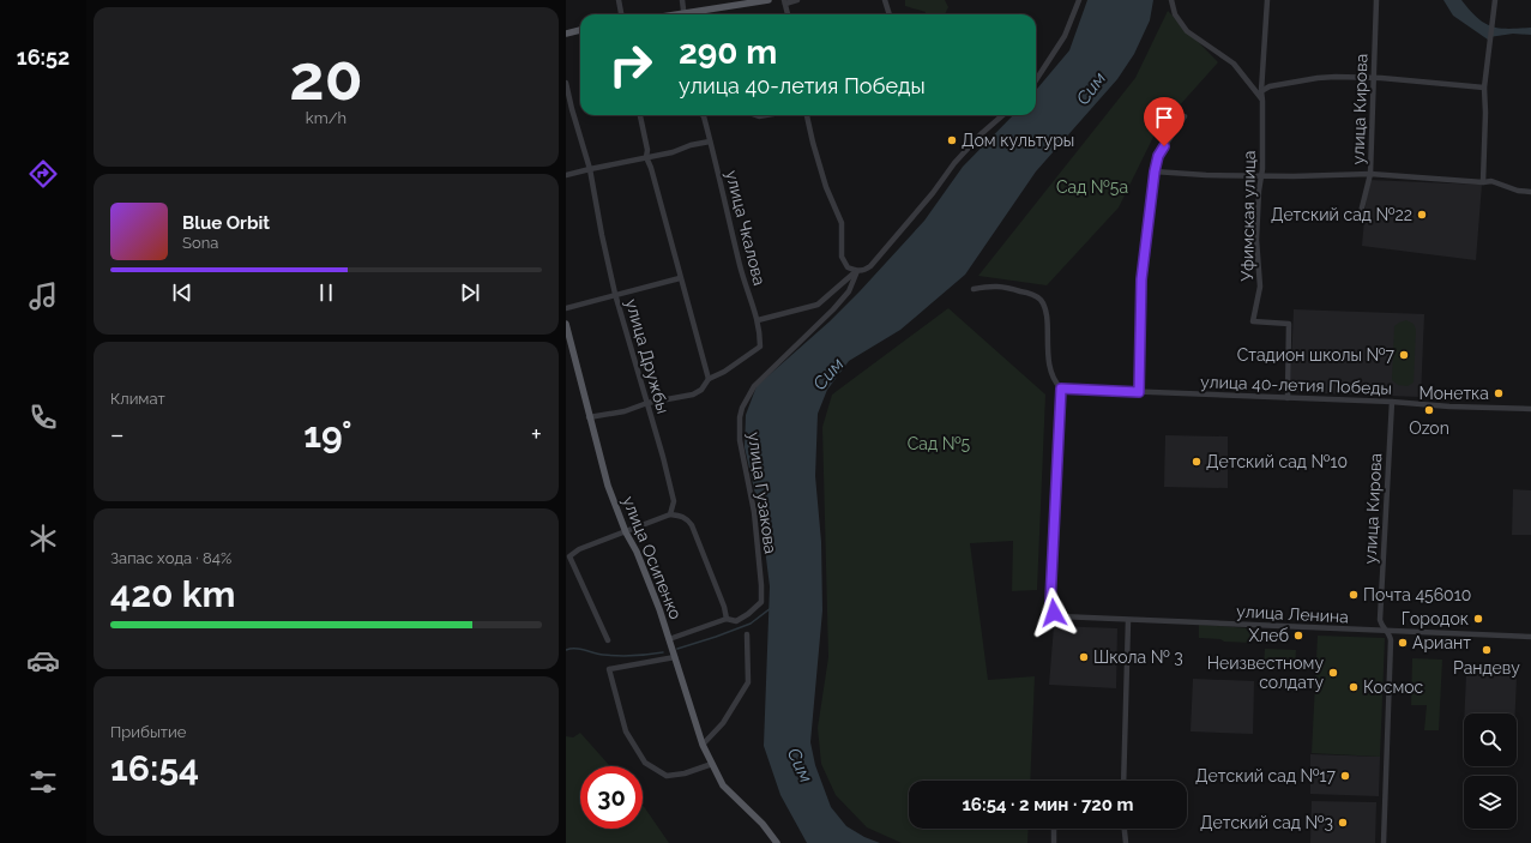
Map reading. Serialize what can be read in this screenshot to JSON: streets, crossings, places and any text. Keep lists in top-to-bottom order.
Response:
{
  "streets": {
    "main road": ["улица Осипенко"],
    "street": [
      "улица Кирова",
      "Уфимская улица",
      "улица Чкалова",
      "улица Дружбы",
      "улица 40-летия Победы",
      "улица Гузакова",
      "улица Ленина"
    ]
  },
  "crossings": [
    ["улица Кирова", "улица 40-летия Победы"],
    ["улица Кирова", "улица Ленина"],
    ["Уфимская улица", "улица 40-летия Победы"],
    ["улица 40-летия Победы", "улица Ленина"],
    ["улица Гузакова", "улица Осипенко"]
  ],
  "water": ["Сим"],
  "parks": ["Сад №5а", "Сад №5"],
  "places": [
    "Дом культуры",
    "Детский сад №22",
    "Стадион школы №7",
    "Монетка",
    "Ozon",
    "Детский сад №10",
    "Почта 456010",
    "Городок",
    "Хлеб",
    "Ариант",
    "Рандеву",
    "Школа № 3",
    "Неизвестному солдату",
    "Космос",
    "Детский сад №17",
    "Детский сад №3"
  ],
  "page": {
    "tabs": "16:52",
    "tile": [
      ["20", "km/h"],
      "Климат",
      ["Запас хода · 84%", "420 km"],
      ["Прибытие", "16:54"]
    ],
    "turn": ["290 m", "улица 40-летия Победы"],
    "song": ["Blue Orbit", "Sona"],
    "heat": ["−", "19°", "+"],
    "limit": "30",
    "trip": "16:54 · 2 мин · 720 m"
  }
}
